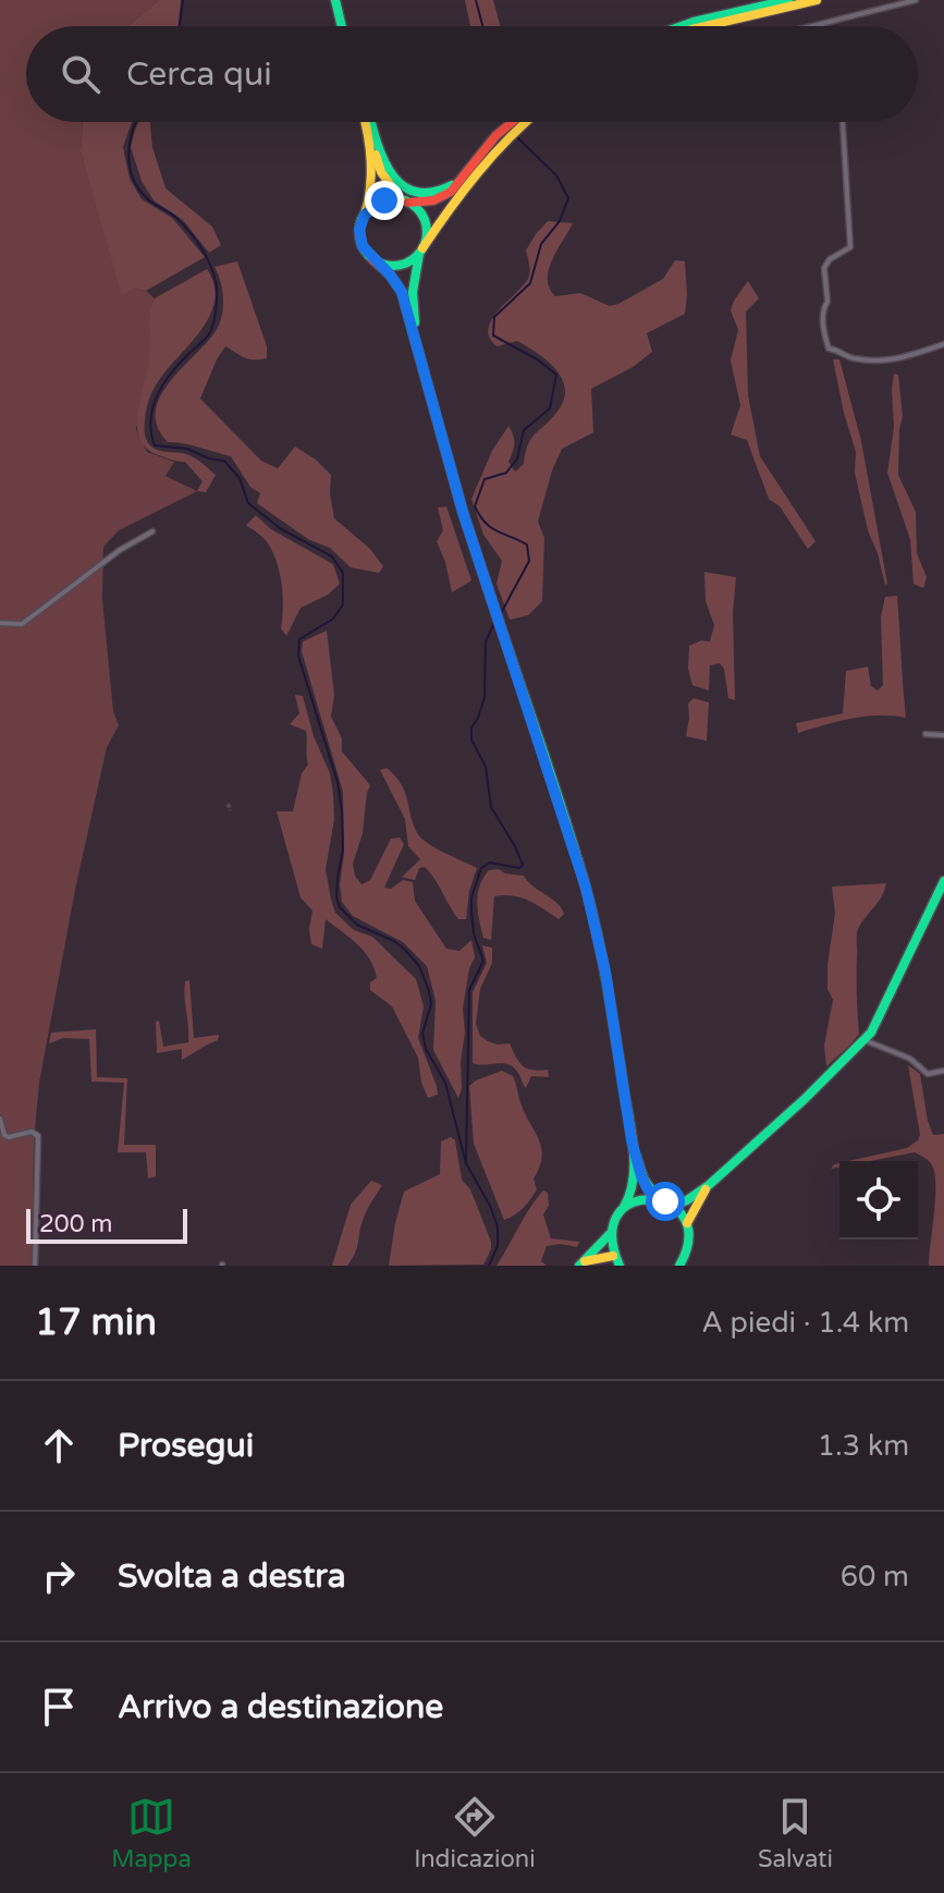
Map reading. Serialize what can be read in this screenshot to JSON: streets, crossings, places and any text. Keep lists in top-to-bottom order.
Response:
{
  "scale_bar": "200 m",
  "page": {
    "search": "Cerca qui",
    "scale": "200 m",
    "heading": ["17 min", "A piedi · 1.4 km"],
    "list": [
      ["Prosegui", "1.3 km"],
      ["Svolta a destra", "60 m"],
      "Arrivo a destinazione"
    ],
    "nav": ["Mappa", "Indicazioni", "Salvati"]
  }
}
